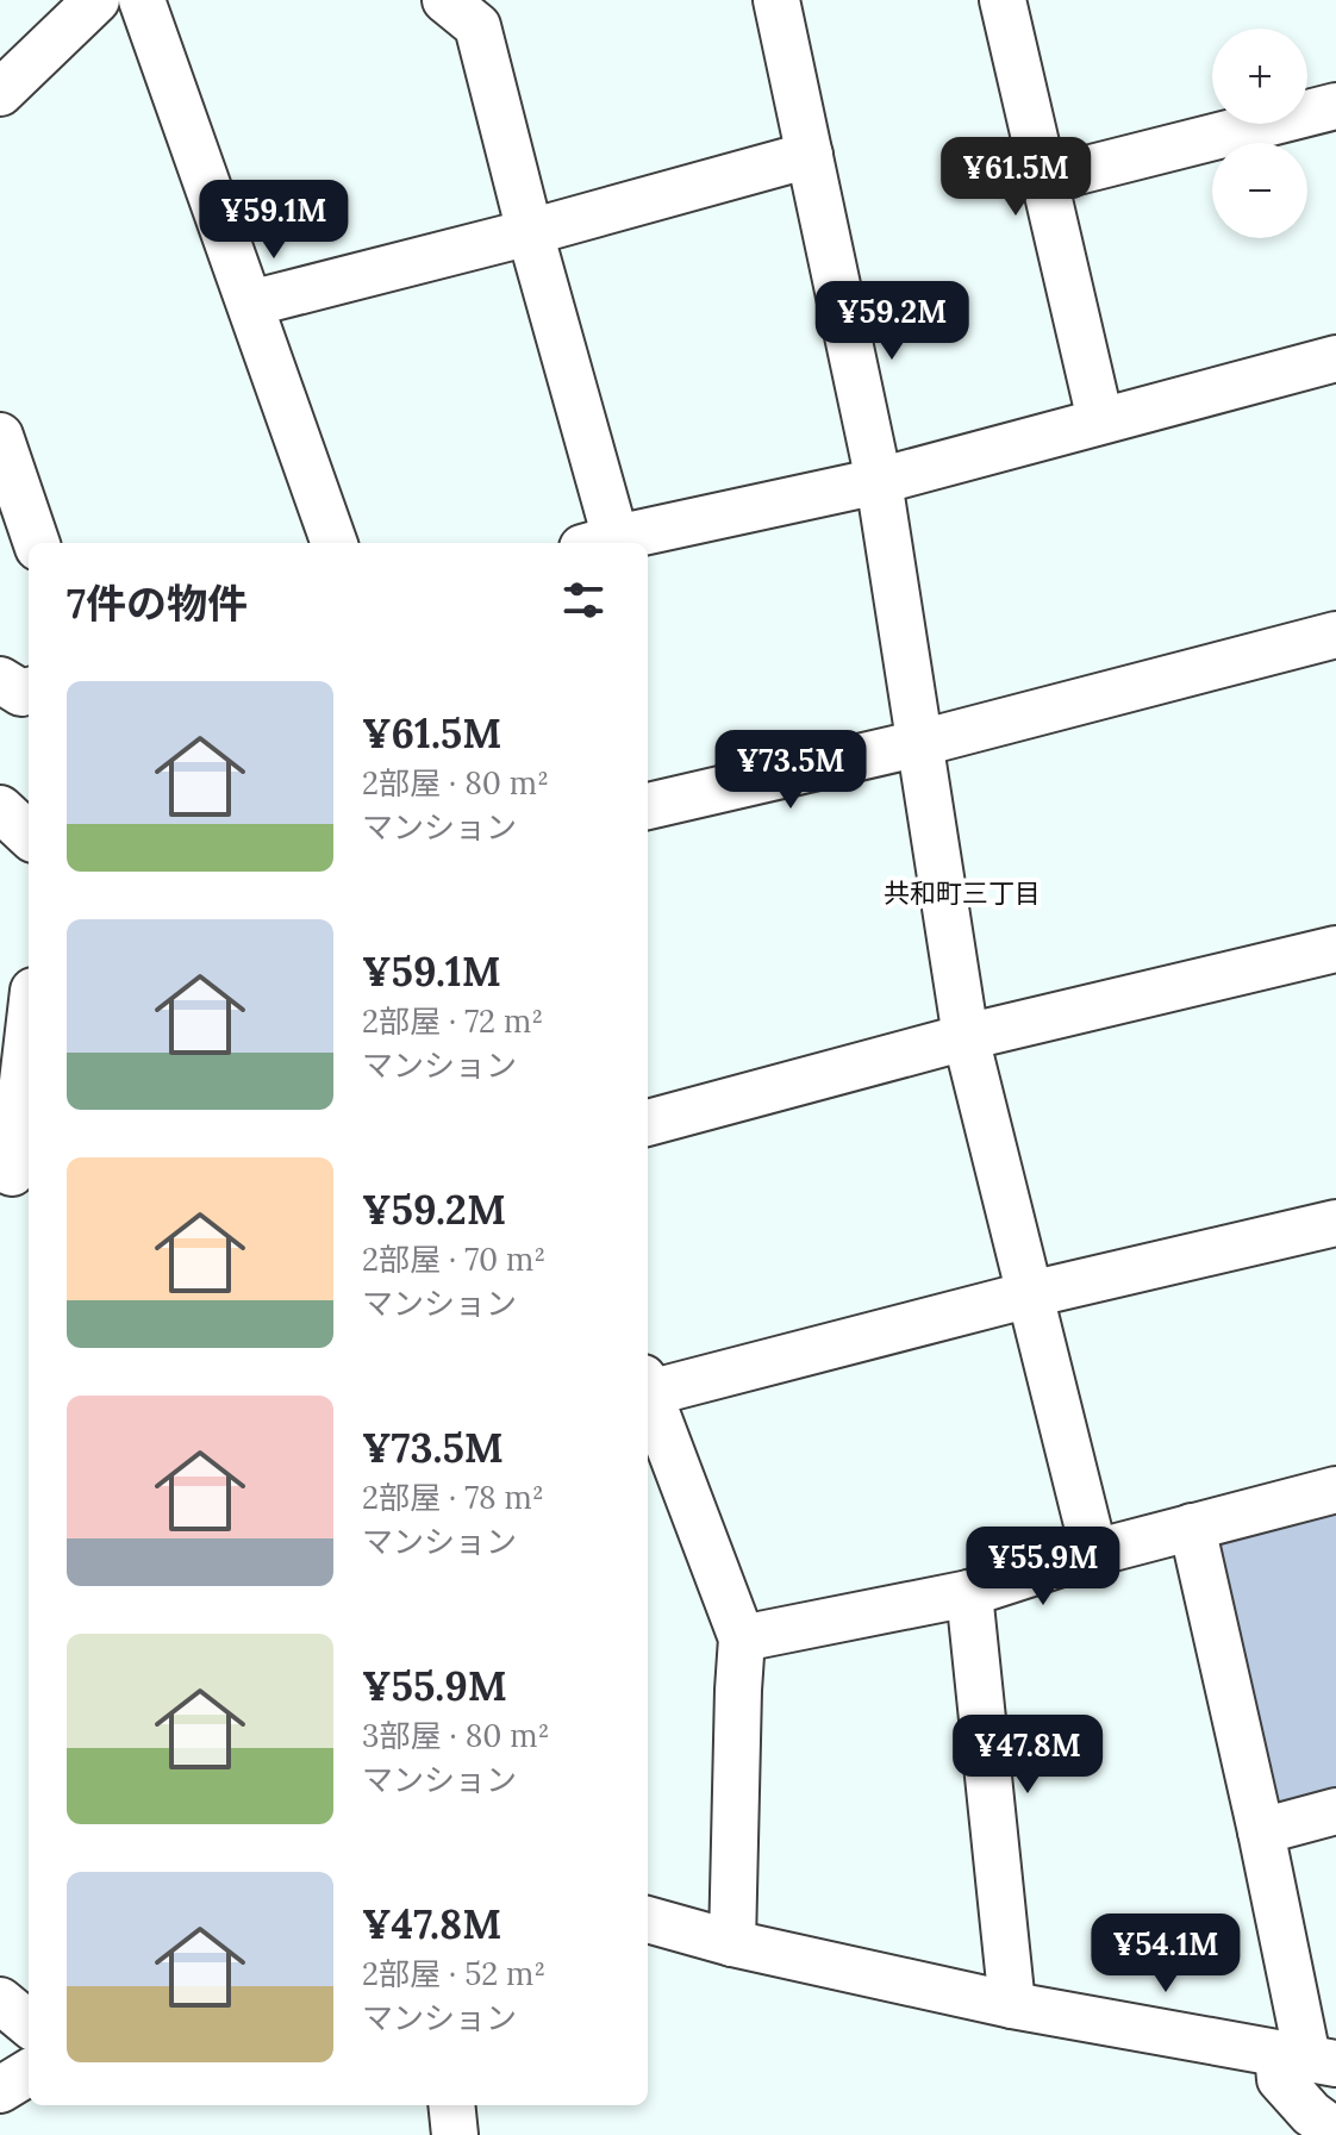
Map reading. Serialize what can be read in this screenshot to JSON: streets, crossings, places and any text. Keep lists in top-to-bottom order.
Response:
{
  "districts": ["共和町三丁目"],
  "page": {
    "map_buttons": ["+", "−"],
    "price": [
      "¥61.5M",
      "¥59.1M",
      "¥59.2M",
      "¥73.5M",
      "¥55.9M",
      "¥47.8M",
      "¥54.1M"
    ],
    "heading": "7件の物件",
    "list": [
      {
        "name": "¥61.5M",
        "note": "2部屋 · 80 m² · マンション"
      },
      {
        "name": "¥59.1M",
        "note": "2部屋 · 72 m² · マンション"
      },
      {
        "name": "¥59.2M",
        "note": "2部屋 · 70 m² · マンション"
      },
      {
        "name": "¥73.5M",
        "note": "2部屋 · 78 m² · マンション"
      },
      {
        "name": "¥55.9M",
        "note": "3部屋 · 80 m² · マンション"
      },
      {
        "name": "¥47.8M",
        "note": "2部屋 · 52 m² · マンション"
      }
    ]
  }
}
